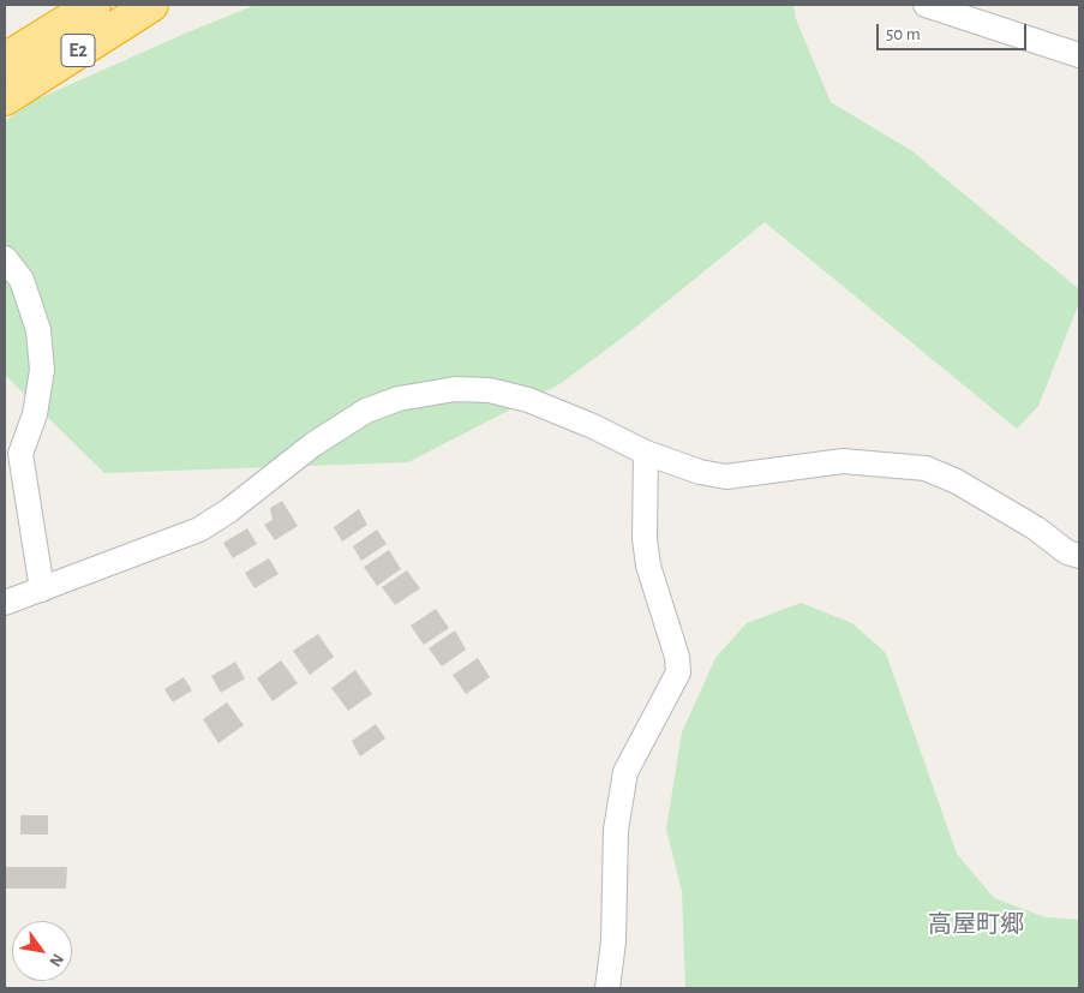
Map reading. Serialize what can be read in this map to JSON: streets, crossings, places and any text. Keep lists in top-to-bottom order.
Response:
{
  "streets": {
    "highway": ["E2"]
  },
  "districts": ["高屋町郷"],
  "scale_bar": "50 m",
  "north": "bottom right"
}
